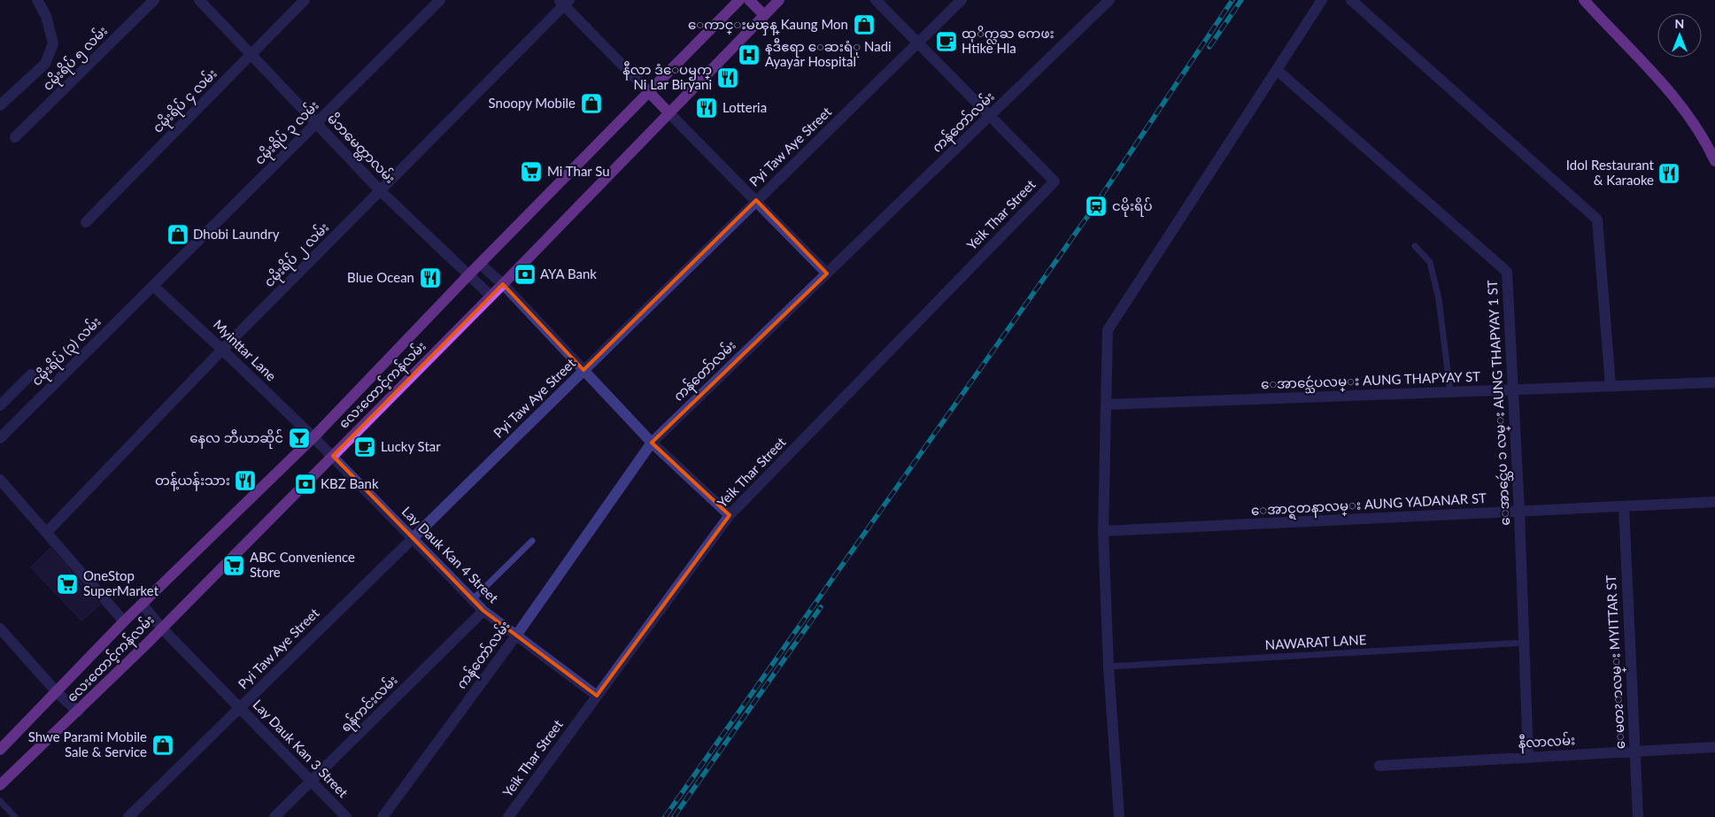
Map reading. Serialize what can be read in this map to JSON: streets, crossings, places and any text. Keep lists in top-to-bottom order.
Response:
{
  "streets": {
    "main road": ["လေးထောင့်ကန်လမ်း"],
    "street": [
      "ငမိုးရိပ် ၅ လမ်း",
      "ငမိုးရိပ် ၄ လမ်း",
      "ကန်တော်လမ်း",
      "ငမိုးရိပ် ၃ လမ်း",
      "Pyi Taw Aye Street",
      "မိဘမေတ္တာလမ်း",
      "Yeik Thar Street",
      "ငမိုးရိပ် ၂ လမ်း",
      "Myinttar Lane",
      "ငမိုးရိပ် (၃) လမ်း",
      "ေအာင္သေဴပလမ္း AUNG THAPYAY ST",
      "ေအာင္သေဴပ ၁ လမ္း AUNG THAPYAY 1 ST",
      "ေအာင္ရတနာလမ္း AUNG YADANAR ST",
      "Lay Dauk Kan 4 Street",
      "ေမတၩာလမ္း MYITTAR ST",
      "ရန်ကင်းလမ်း",
      "နီလာလမ်း",
      "Lay Dauk Kan 3 Street"
    ],
    "lane": ["NAWARAT LANE"]
  },
  "crossings": [
    ["ငမိုးရိပ် ၄ လမ်း", "မိဘမေတ္တာလမ်း"],
    ["ကန်တော်လမ်း", "Yeik Thar Street"],
    ["ကန်တော်လမ်း", "Lay Dauk Kan 4 Street"],
    ["ငမိုးရိပ် ၃ လမ်း", "မိဘမေတ္တာလမ်း"],
    ["ငမိုးရိပ် ၃ လမ်း", "Myinttar Lane"],
    ["ငမိုးရိပ် ၃ လမ်း", "ငမိုးရိပ် (၃) လမ်း"],
    ["Pyi Taw Aye Street", "Lay Dauk Kan 4 Street"],
    ["Pyi Taw Aye Street", "Lay Dauk Kan 3 Street"],
    ["မိဘမေတ္တာလမ်း", "ငမိုးရိပ် ၂ လမ်း"],
    ["မိဘမေတ္တာလမ်း", "လေးထောင့်ကန်လမ်း"],
    ["Yeik Thar Street", "Lay Dauk Kan 4 Street"],
    ["ငမိုးရိပ် ၂ လမ်း", "Myinttar Lane"],
    ["Myinttar Lane", "ငမိုးရိပ် (၃) လမ်း"],
    ["Myinttar Lane", "လေးထောင့်ကန်လမ်း"],
    ["Myinttar Lane", "Lay Dauk Kan 4 Street"],
    ["ေအာင္သေဴပလမ္း AUNG THAPYAY ST", "ေအာင္သေဴပ ၁ လမ္း AUNG THAPYAY 1 ST"],
    ["လေးထောင့်ကန်လမ်း", "Lay Dauk Kan 4 Street"],
    ["လေးထောင့်ကန်လမ်း", "Lay Dauk Kan 3 Street"],
    ["ေအာင္သေဴပ ၁ လမ္း AUNG THAPYAY 1 ST", "ေအာင္ရတနာလမ္း AUNG YADANAR ST"],
    ["ေအာင္သေဴပ ၁ လမ္း AUNG THAPYAY 1 ST", "NAWARAT LANE"],
    ["ေအာင္သေဴပ ၁ လမ္း AUNG THAPYAY 1 ST", "နီလာလမ်း"],
    ["ေအာင္ရတနာလမ္း AUNG YADANAR ST", "ေမတၩာလမ္း MYITTAR ST"],
    ["Lay Dauk Kan 4 Street", "ရန်ကင်းလမ်း"],
    ["ေမတၩာလမ္း MYITTAR ST", "နီလာလမ်း"],
    ["ရန်ကင်းလမ်း", "Lay Dauk Kan 3 Street"]
  ],
  "places": {
    "shop": [
      "ေကာင္းမၾန္ Kaung Mon",
      "Snoopy Mobile",
      "Dhobi Laundry",
      "Shwe Parami Mobile Sale & Service"
    ],
    "cafe": ["ထုိက္လႀ ကေဖး Htike Hla", "Lucky Star"],
    "hospital": ["နဒီဧရာ ေဆးရံု Nadi Ayayar Hospital"],
    "restaurant": [
      "နီလာ ဒံေပၝက္ Ni Lar Biryani",
      "Lotteria",
      "Idol Restaurant & Karaoke",
      "Blue Ocean",
      "တန့်ယန်းသား"
    ],
    "supermarket": ["Mi Thar Su", "ABC Convenience Store", "OneStop SuperMarket"],
    "station": ["ငမိုးရိပ်"],
    "bank": ["AYA Bank", "KBZ Bank"],
    "bar": ["နေလ ဘီယာဆိုင်"]
  },
  "north": "top"
}
